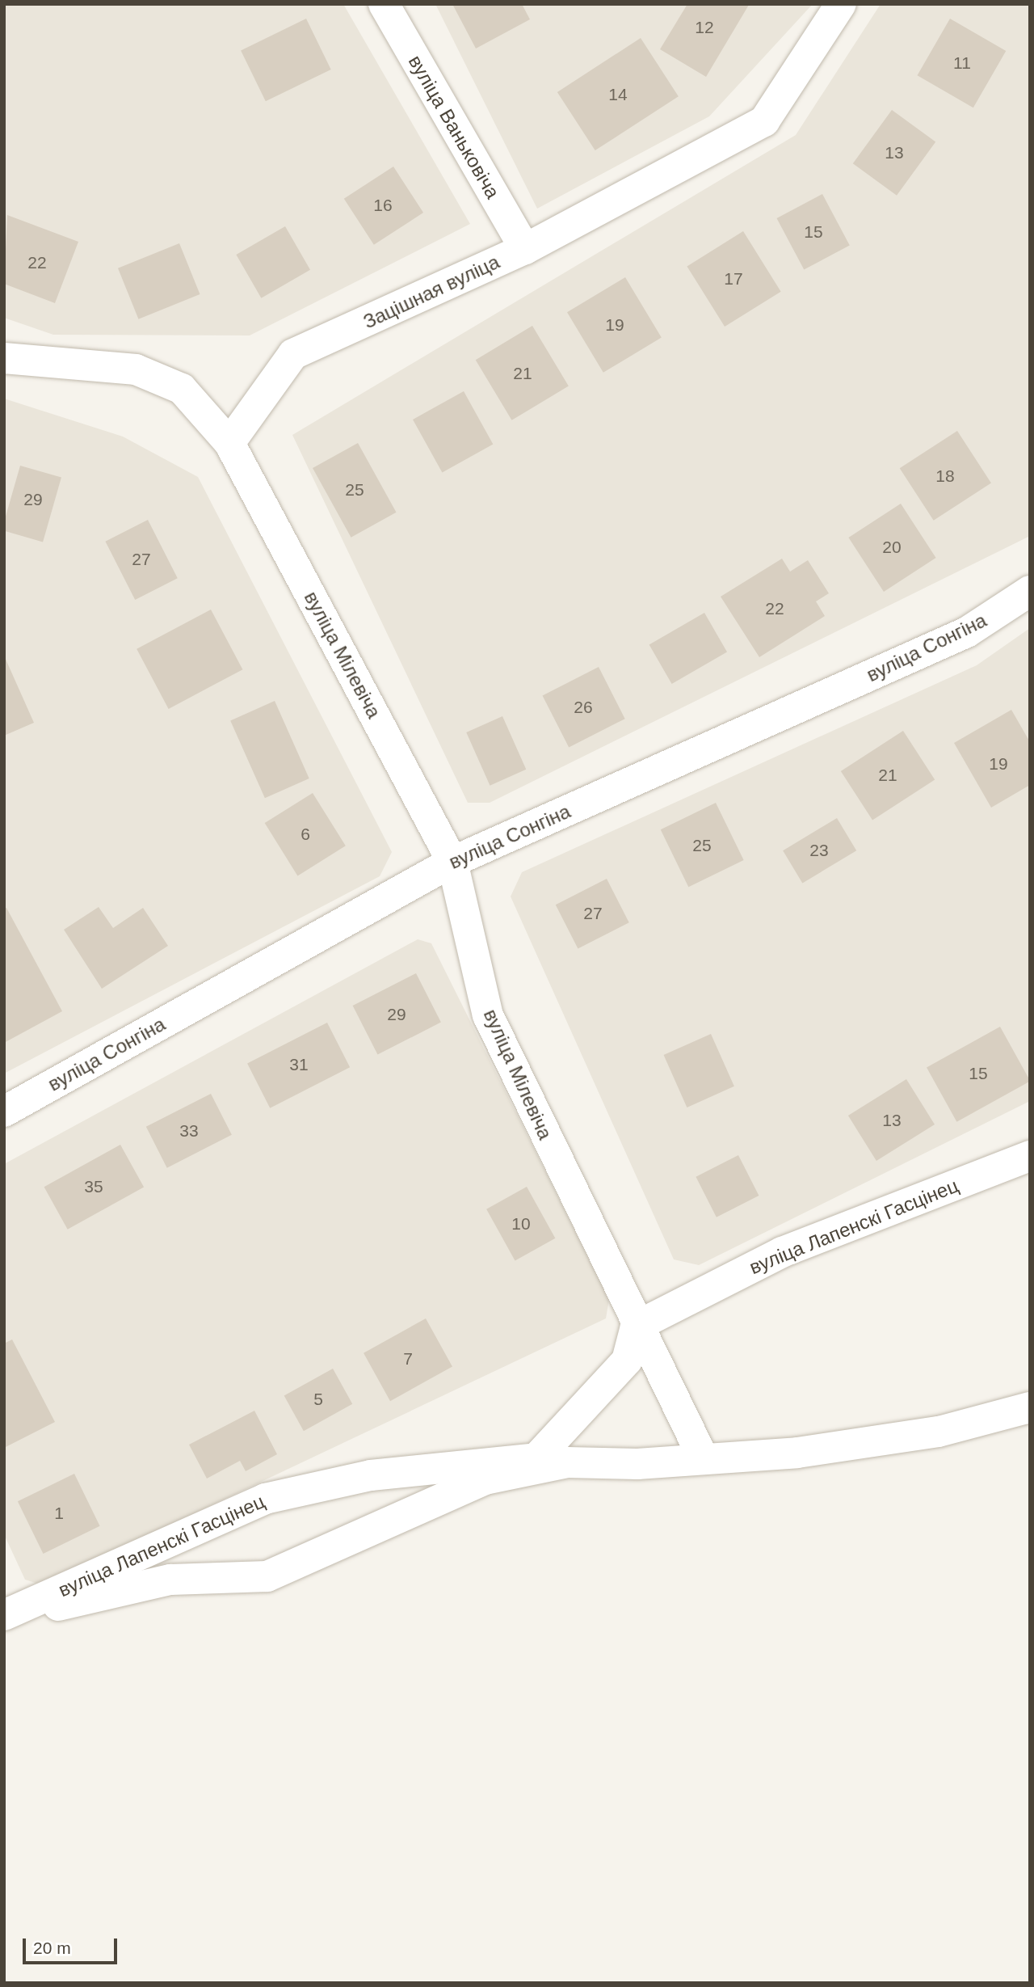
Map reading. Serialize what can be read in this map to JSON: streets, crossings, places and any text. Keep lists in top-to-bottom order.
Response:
{
  "streets": {
    "street": [
      "вуліца Ваньковіча",
      "Зацішная вуліца",
      "вуліца Сонгіна",
      "вуліца Мілевіча",
      "вуліца Лапенскі Гасцінец"
    ]
  },
  "crossings": [
    ["вуліца Ваньковіча", "Зацішная вуліца"],
    ["Зацішная вуліца", "вуліца Мілевіча"],
    ["вуліца Сонгіна", "вуліца Мілевіча"],
    ["вуліца Мілевіча", "вуліца Лапенскі Гасцінец"]
  ],
  "house_numbers": [
    "12",
    "11",
    "14",
    "13",
    "16",
    "15",
    "22",
    "17",
    "19",
    "21",
    "18",
    "25",
    "29",
    "20",
    "27",
    "22",
    "26",
    "19",
    "21",
    "6",
    "25",
    "23",
    "27",
    "29",
    "31",
    "15",
    "13",
    "33",
    "35",
    "10",
    "7",
    "5",
    "1"
  ],
  "scale_bar": "20 m"
}
